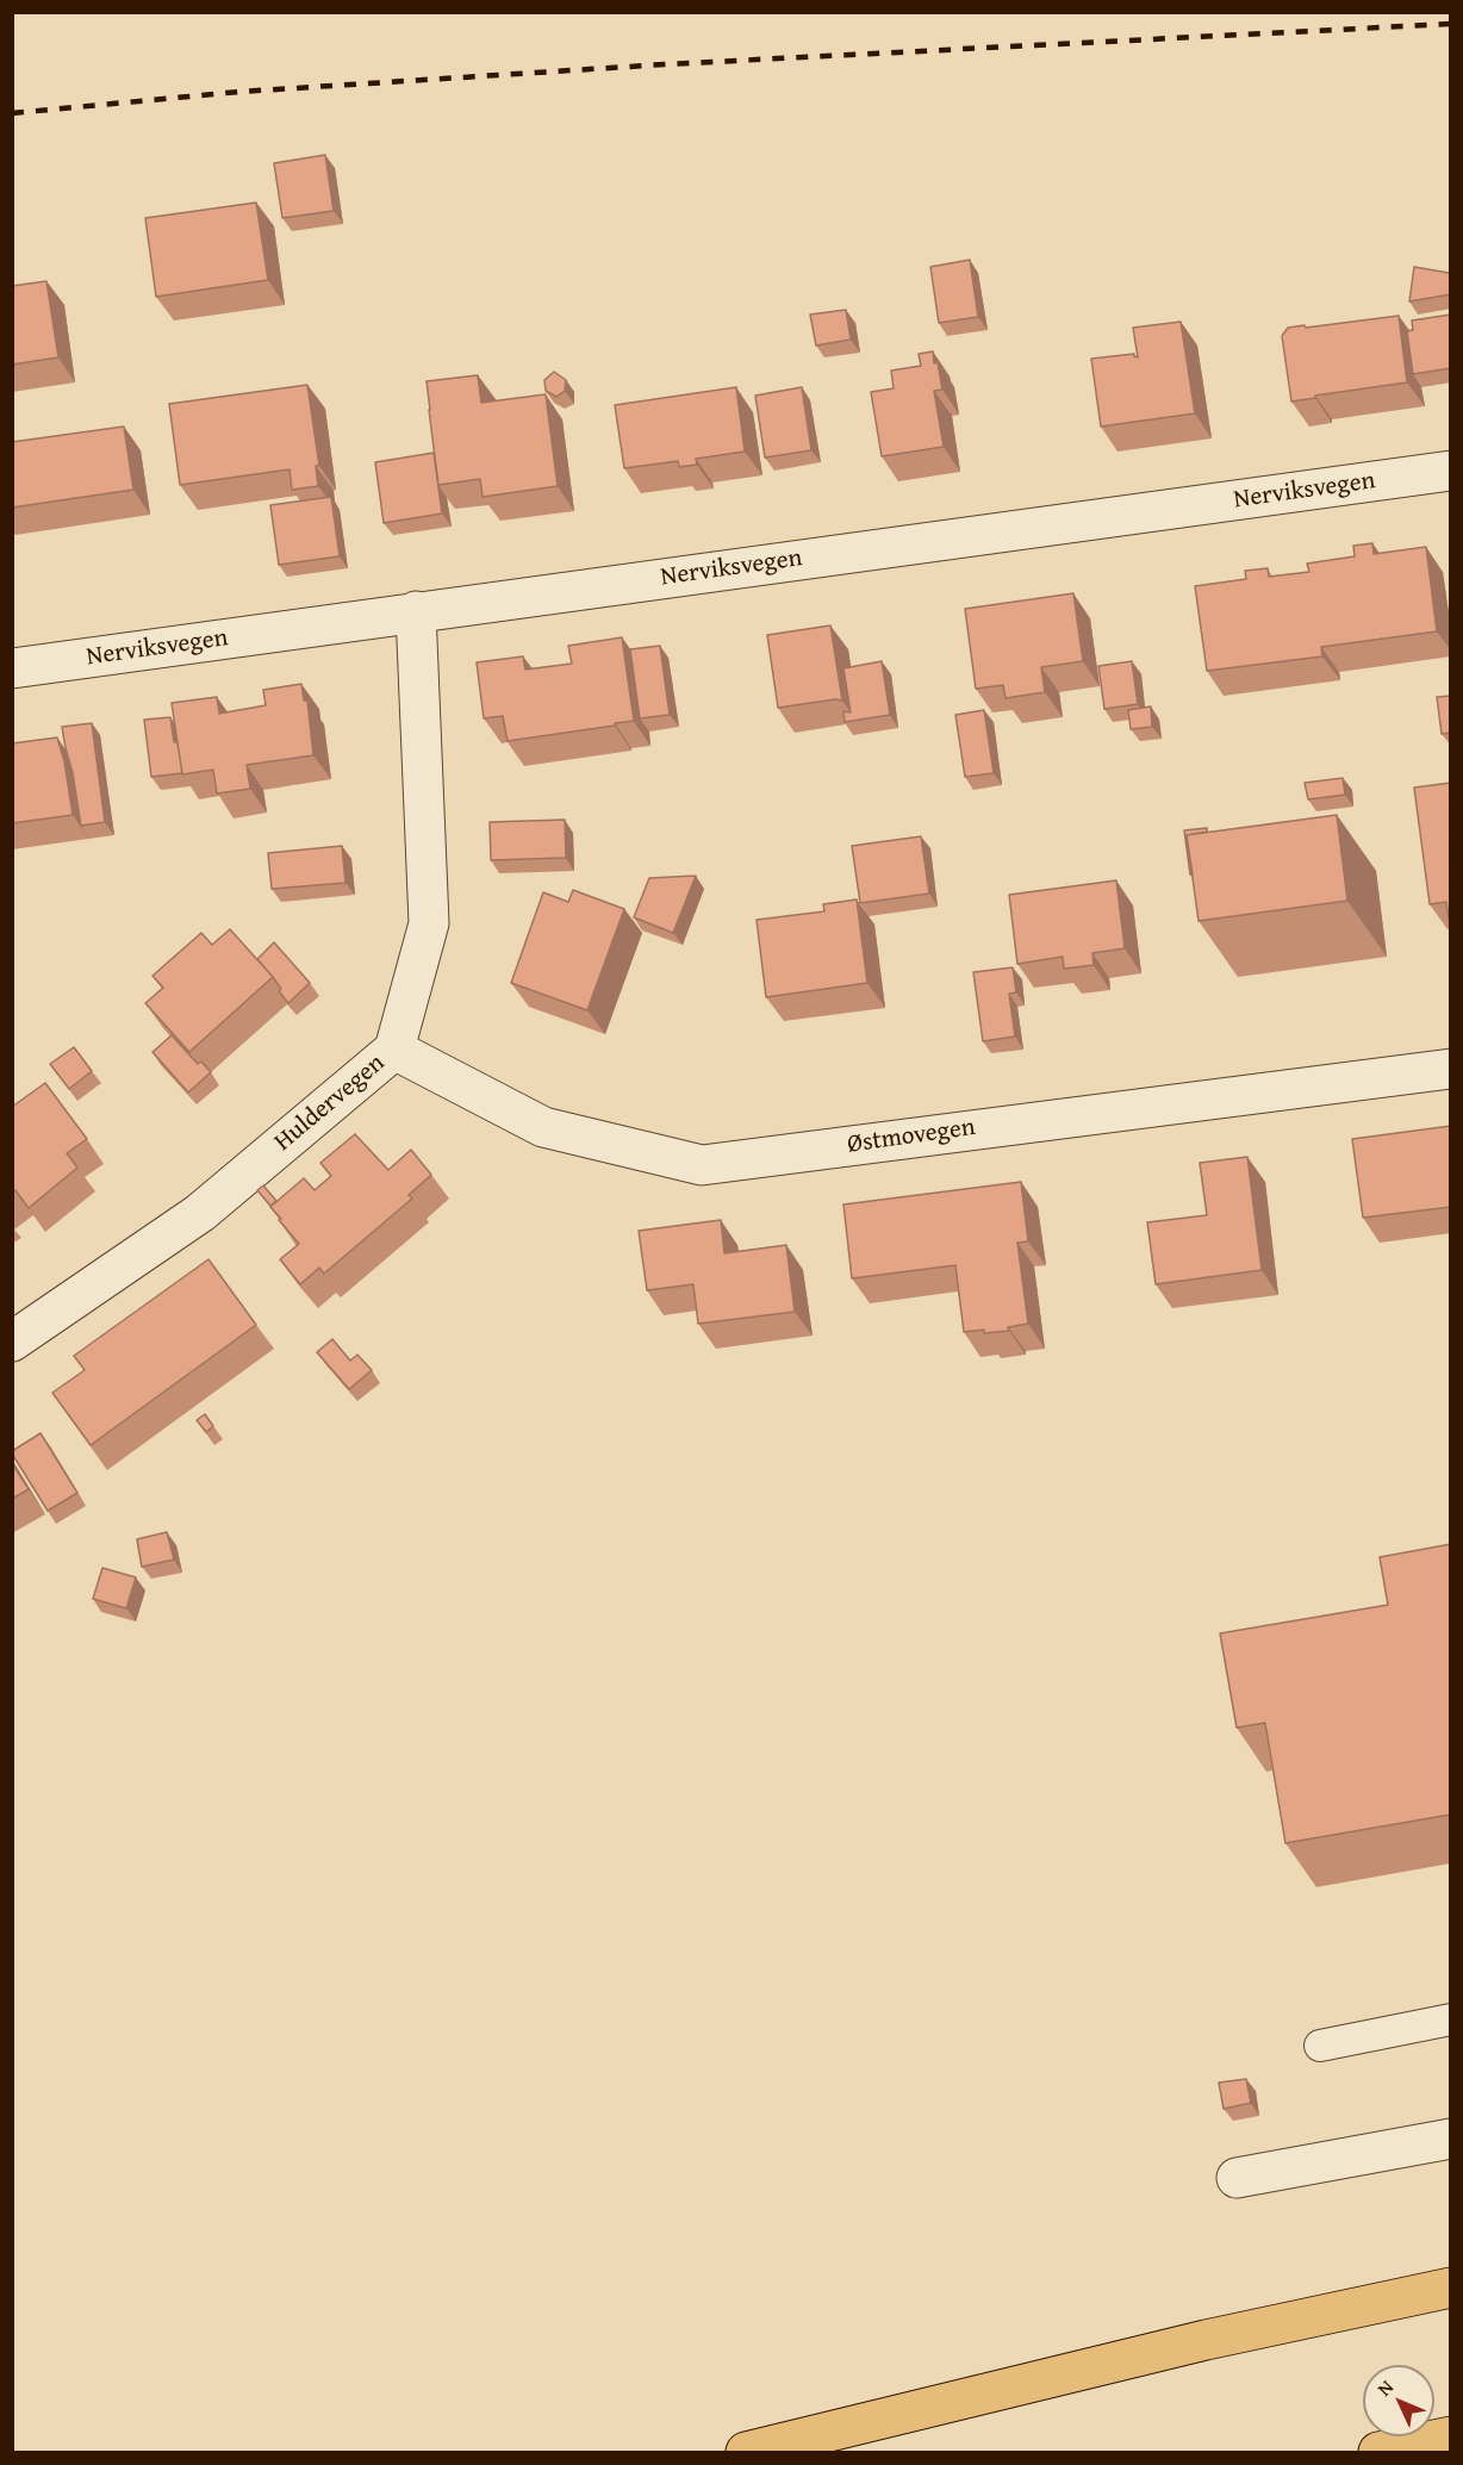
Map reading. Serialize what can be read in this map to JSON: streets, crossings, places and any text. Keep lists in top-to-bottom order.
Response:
{
  "streets": {
    "street": ["Nerviksvegen", "Huldervegen", "Østmovegen"]
  },
  "crossings": [
    ["Nerviksvegen", "Huldervegen"],
    ["Huldervegen", "Østmovegen"]
  ],
  "north": "top left"
}
